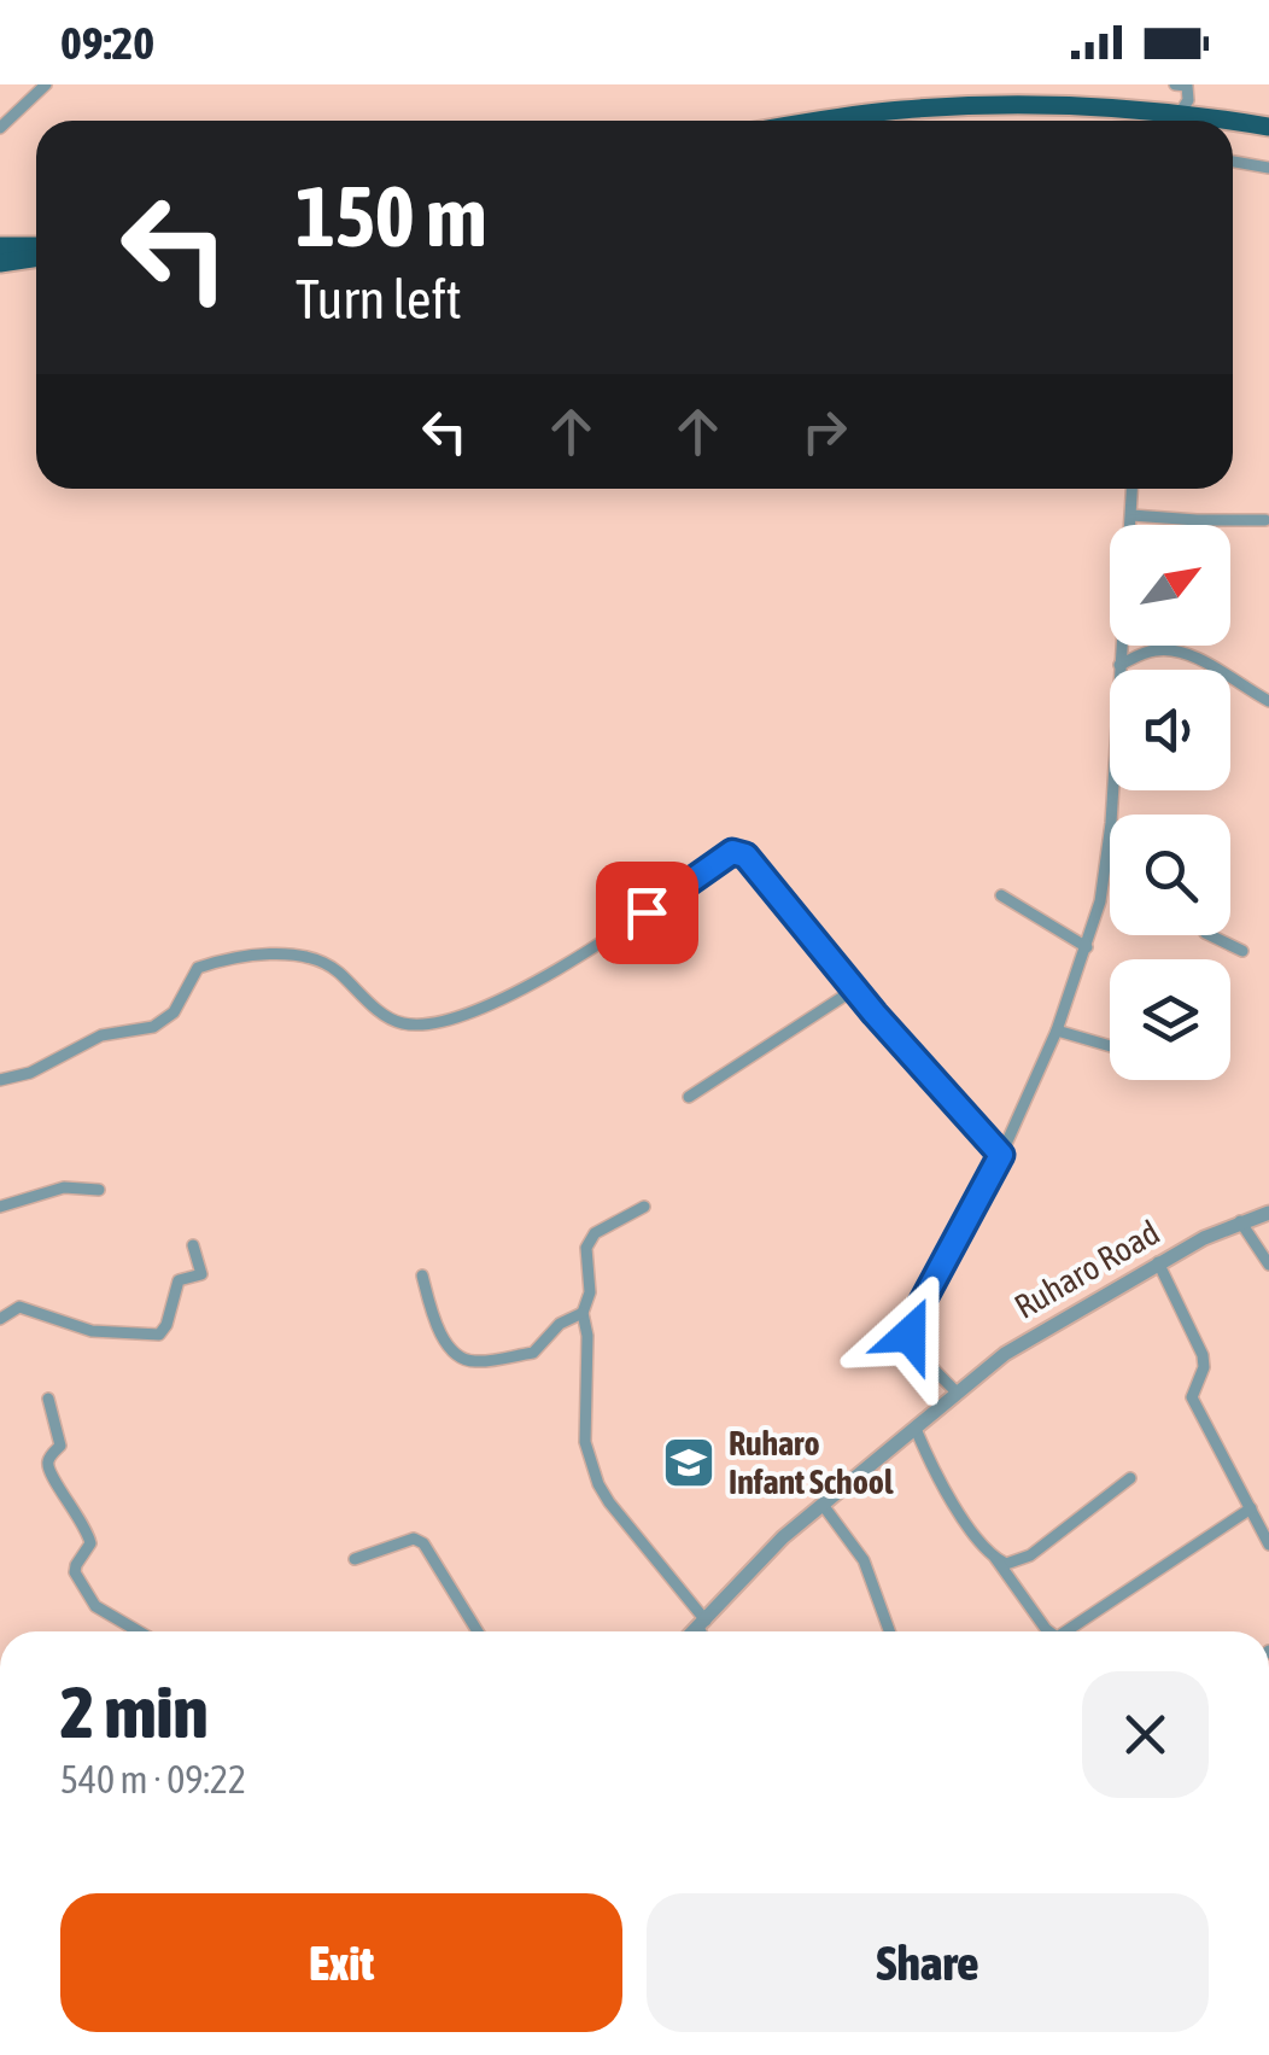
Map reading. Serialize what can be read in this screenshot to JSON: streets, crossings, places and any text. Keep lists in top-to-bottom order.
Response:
{
  "streets": {
    "street": ["Ruharo Road"]
  },
  "places": {
    "school or university": ["Ruharo Infant School"]
  },
  "north": "top right",
  "page": {
    "status": "09:20",
    "turn": ["150 m", "Turn left"],
    "heading": ["2 min", "540 m · 09:22"],
    "buttons": ["Exit", "Share"]
  }
}
